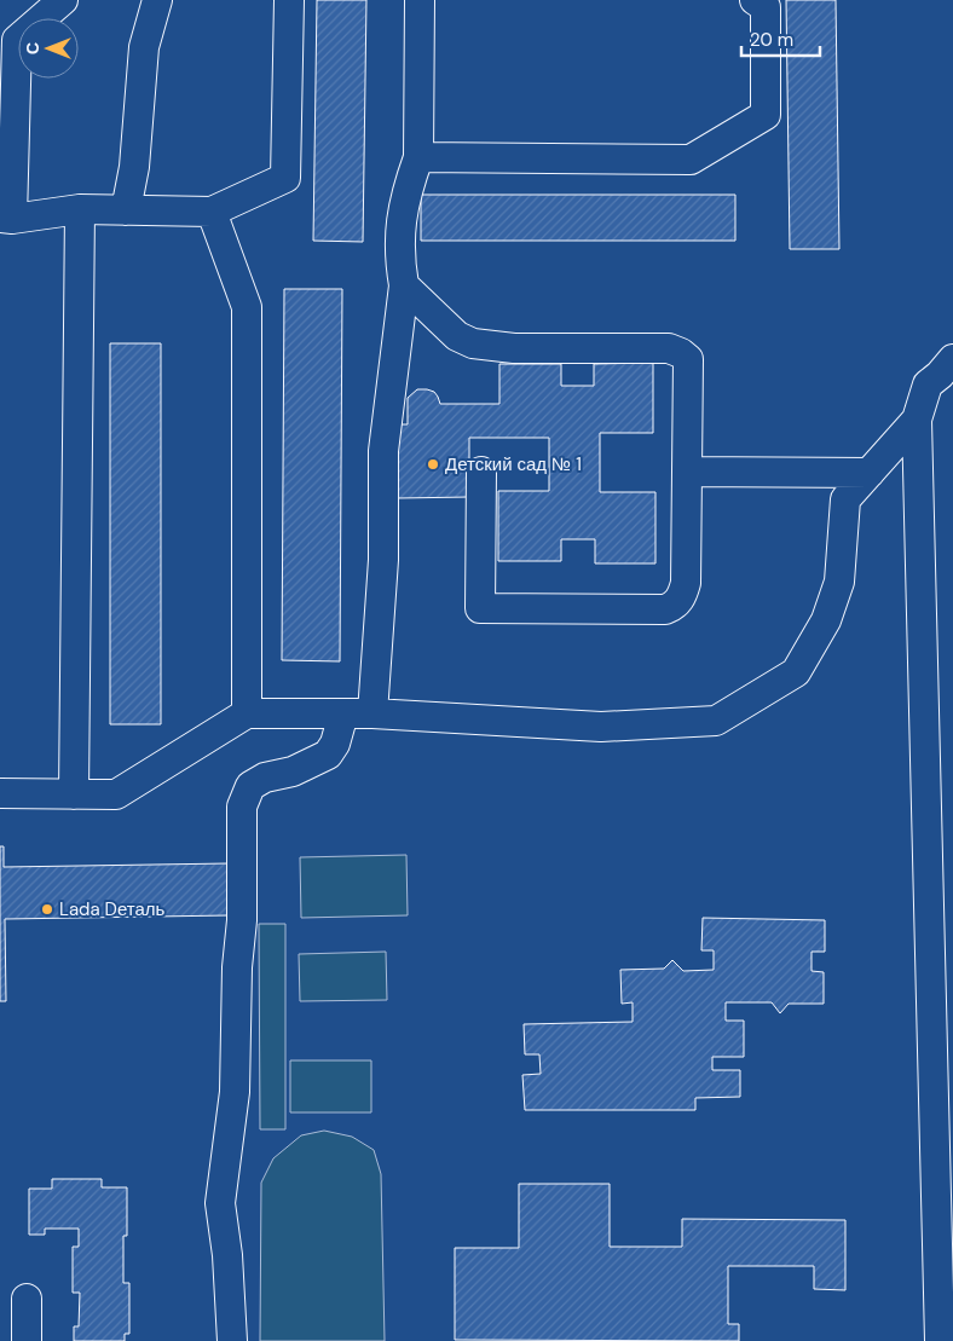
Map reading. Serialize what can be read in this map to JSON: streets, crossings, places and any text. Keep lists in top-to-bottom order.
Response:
{
  "places": ["Детский сад № 1", "Lada Dеталь"],
  "scale_bar": "20 m",
  "north": "left"
}
